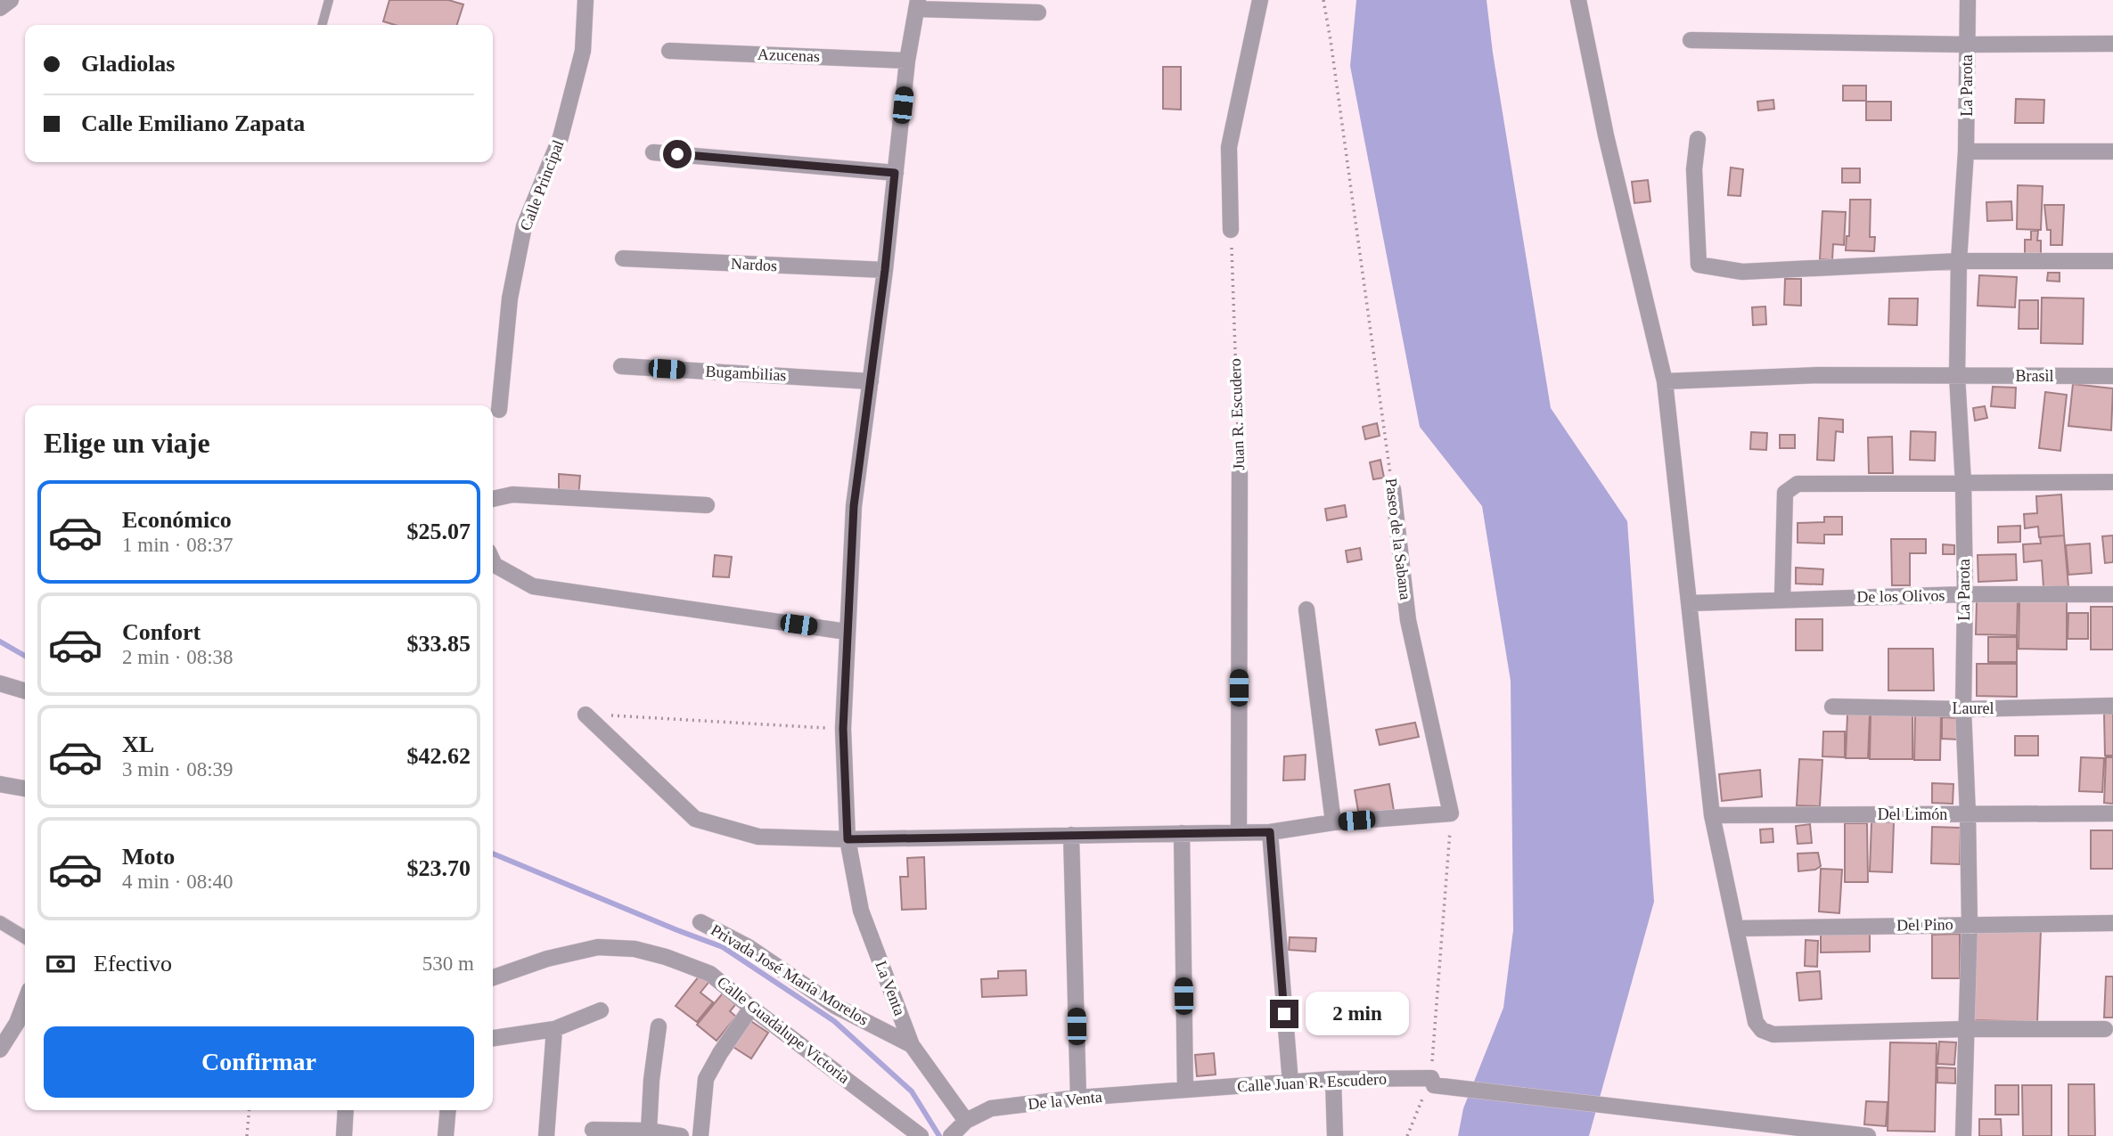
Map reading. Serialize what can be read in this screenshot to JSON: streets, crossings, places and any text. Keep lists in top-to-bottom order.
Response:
{
  "streets": {
    "street": [
      "Azucenas",
      "La Parota",
      "Calle Principal",
      "Nardos",
      "Bugambilias",
      "Brasil",
      "Juan R. Escudero",
      "Paseo de la Sabana",
      "De los Olivos",
      "Laurel",
      "Del Limón",
      "Del Pino",
      "Privada José María Morelos",
      "La Venta",
      "Calle Guadalupe Victoria",
      "Calle Juan R. Escudero",
      "De la Venta"
    ]
  },
  "crossings": [
    ["Azucenas", "La Venta"],
    ["La Parota", "Brasil"],
    ["La Parota", "De los Olivos"],
    ["La Parota", "Laurel"],
    ["La Parota", "Del Limón"],
    ["La Parota", "Del Pino"],
    ["Nardos", "La Venta"],
    ["Bugambilias", "La Venta"],
    ["Privada José María Morelos", "La Venta"],
    ["La Venta", "De la Venta"],
    ["Calle Juan R. Escudero", "De la Venta"]
  ],
  "page": {
    "banner": ["Gladiolas", "Calle Emiliano Zapata"],
    "heading": "Elige un viaje",
    "list": [
      {
        "name": "Económico",
        "note": "1 min · 08:37",
        "value": "$25.07"
      },
      {
        "name": "Confort",
        "note": "2 min · 08:38",
        "value": "$33.85"
      },
      {
        "name": "XL",
        "note": "3 min · 08:39",
        "value": "$42.62"
      },
      {
        "name": "Moto",
        "note": "4 min · 08:40",
        "value": "$23.70"
      }
    ],
    "pay": ["Efectivo", "530 m"],
    "bubble": "2 min",
    "buttons": "Confirmar"
  }
}
